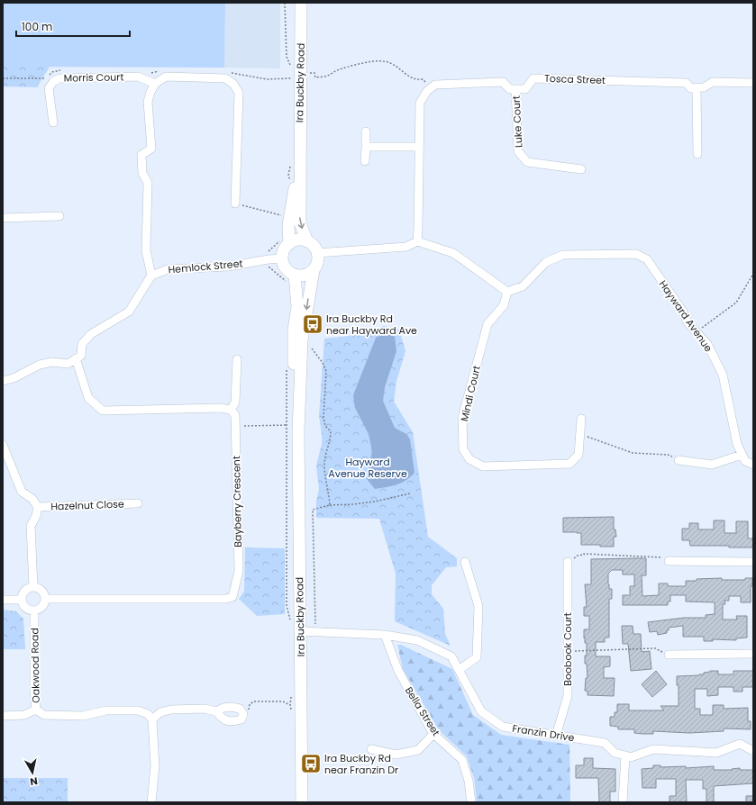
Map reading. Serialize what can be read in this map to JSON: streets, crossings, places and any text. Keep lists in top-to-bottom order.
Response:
{
  "streets": {
    "street": [
      "Morris Court",
      "Tosca Street",
      "Ira Buckby Road",
      "Luke Court",
      "Hemlock Street",
      "Hayward Avenue",
      "Mindi Court",
      "Bayberry Crescent",
      "Hazelnut Close",
      "Boobook Court",
      "Oakwood Road",
      "Bella Street",
      "Franzin Drive"
    ]
  },
  "crossings": [
    ["Tosca Street", "Luke Court"],
    ["Ira Buckby Road", "Hemlock Street"],
    ["Ira Buckby Road", "Franzin Drive"],
    ["Hayward Avenue", "Mindi Court"],
    ["Bayberry Crescent", "Oakwood Road"],
    ["Boobook Court", "Franzin Drive"],
    ["Bella Street", "Franzin Drive"]
  ],
  "parks": ["Hayward Avenue Reserve"],
  "places": {
    "bus stop": ["Ira Buckby Rd near Hayward Ave", "Ira Buckby Rd near Franzin Dr"]
  },
  "scale_bar": "100 m",
  "north": "bottom"
}
